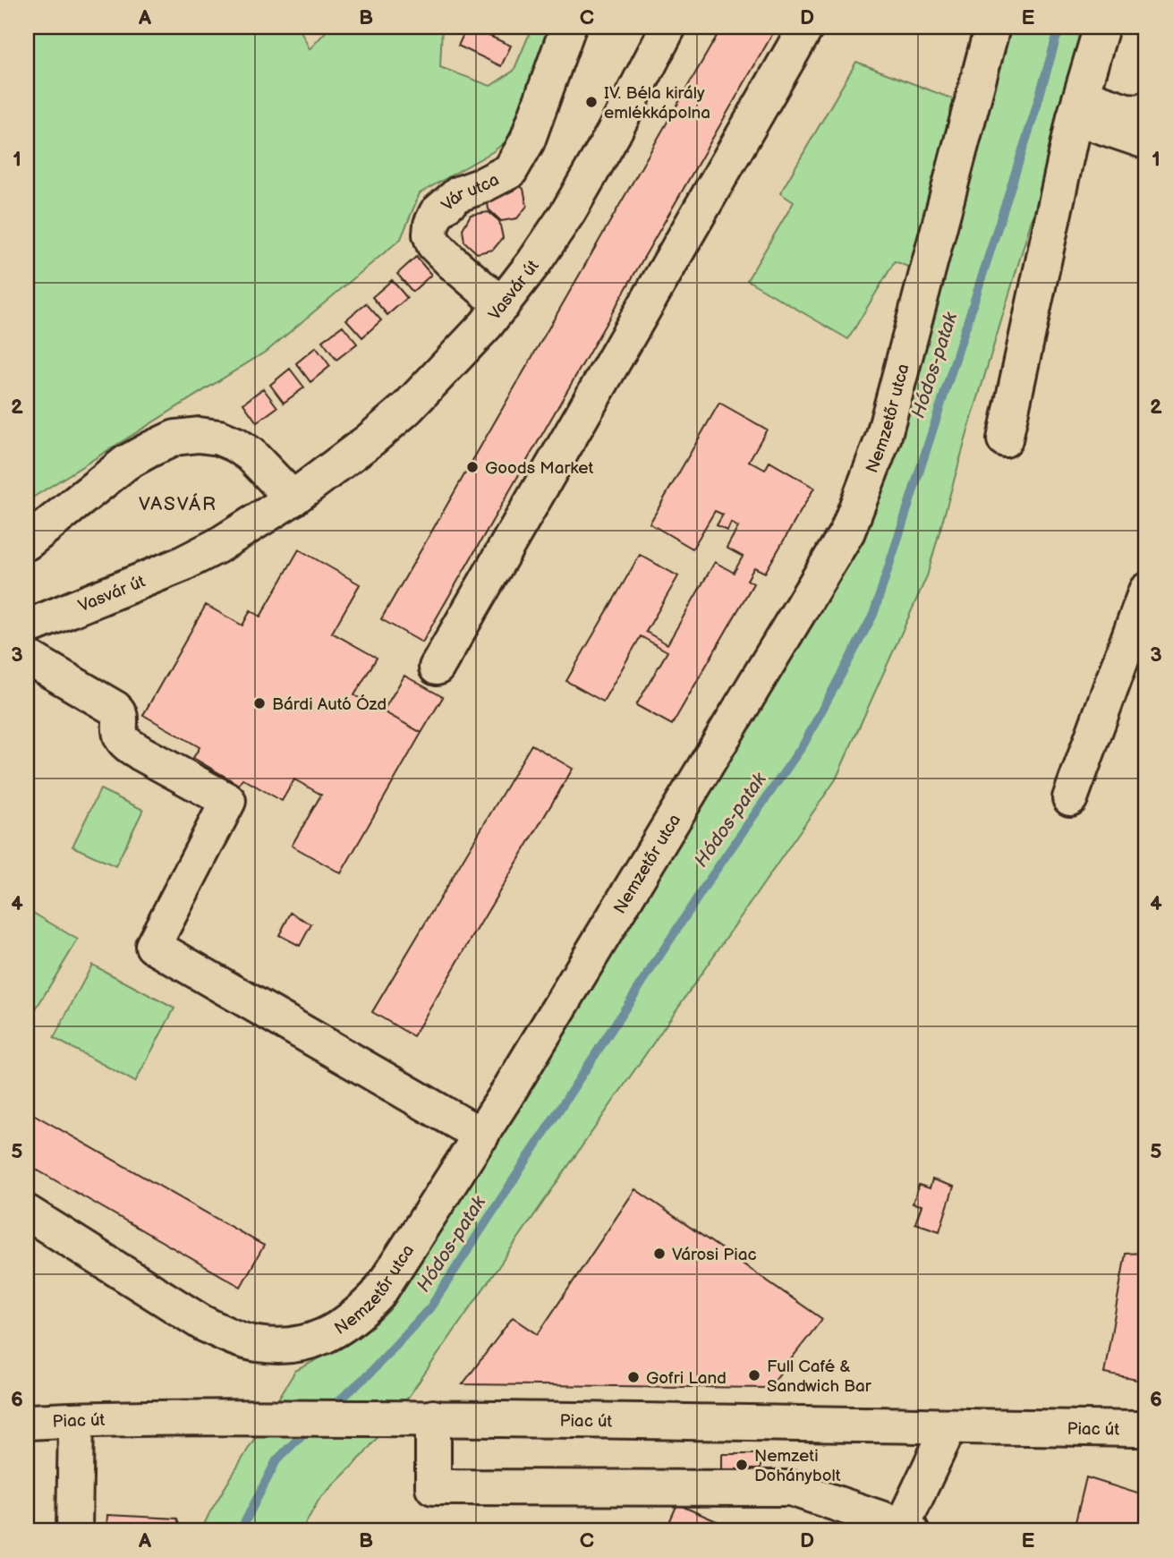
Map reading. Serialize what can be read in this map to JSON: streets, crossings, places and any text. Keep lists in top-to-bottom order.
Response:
{
  "streets": {
    "street": [
      "Vár utca",
      "Vasvár út",
      "Nemzetőr utca",
      "Piac út"
    ]
  },
  "crossings": [
    ["Vár utca", "Vasvár út"]
  ],
  "districts": ["VASVÁR"],
  "water": ["Hódos-patak"],
  "places": [
    "IV. Béla király emlékkápolna",
    "Goods Market",
    "Bárdi Autó Ózd",
    "Városi Piac",
    "Full Café & Sandwich Bar",
    "Gofri Land",
    "Nemzeti Dohánybolt"
  ],
  "grid": {
    "columns": [
      "A",
      "B",
      "C",
      "D",
      "E"
    ],
    "rows": [
      "1",
      "2",
      "3",
      "4",
      "5",
      "6"
    ]
  }
}
